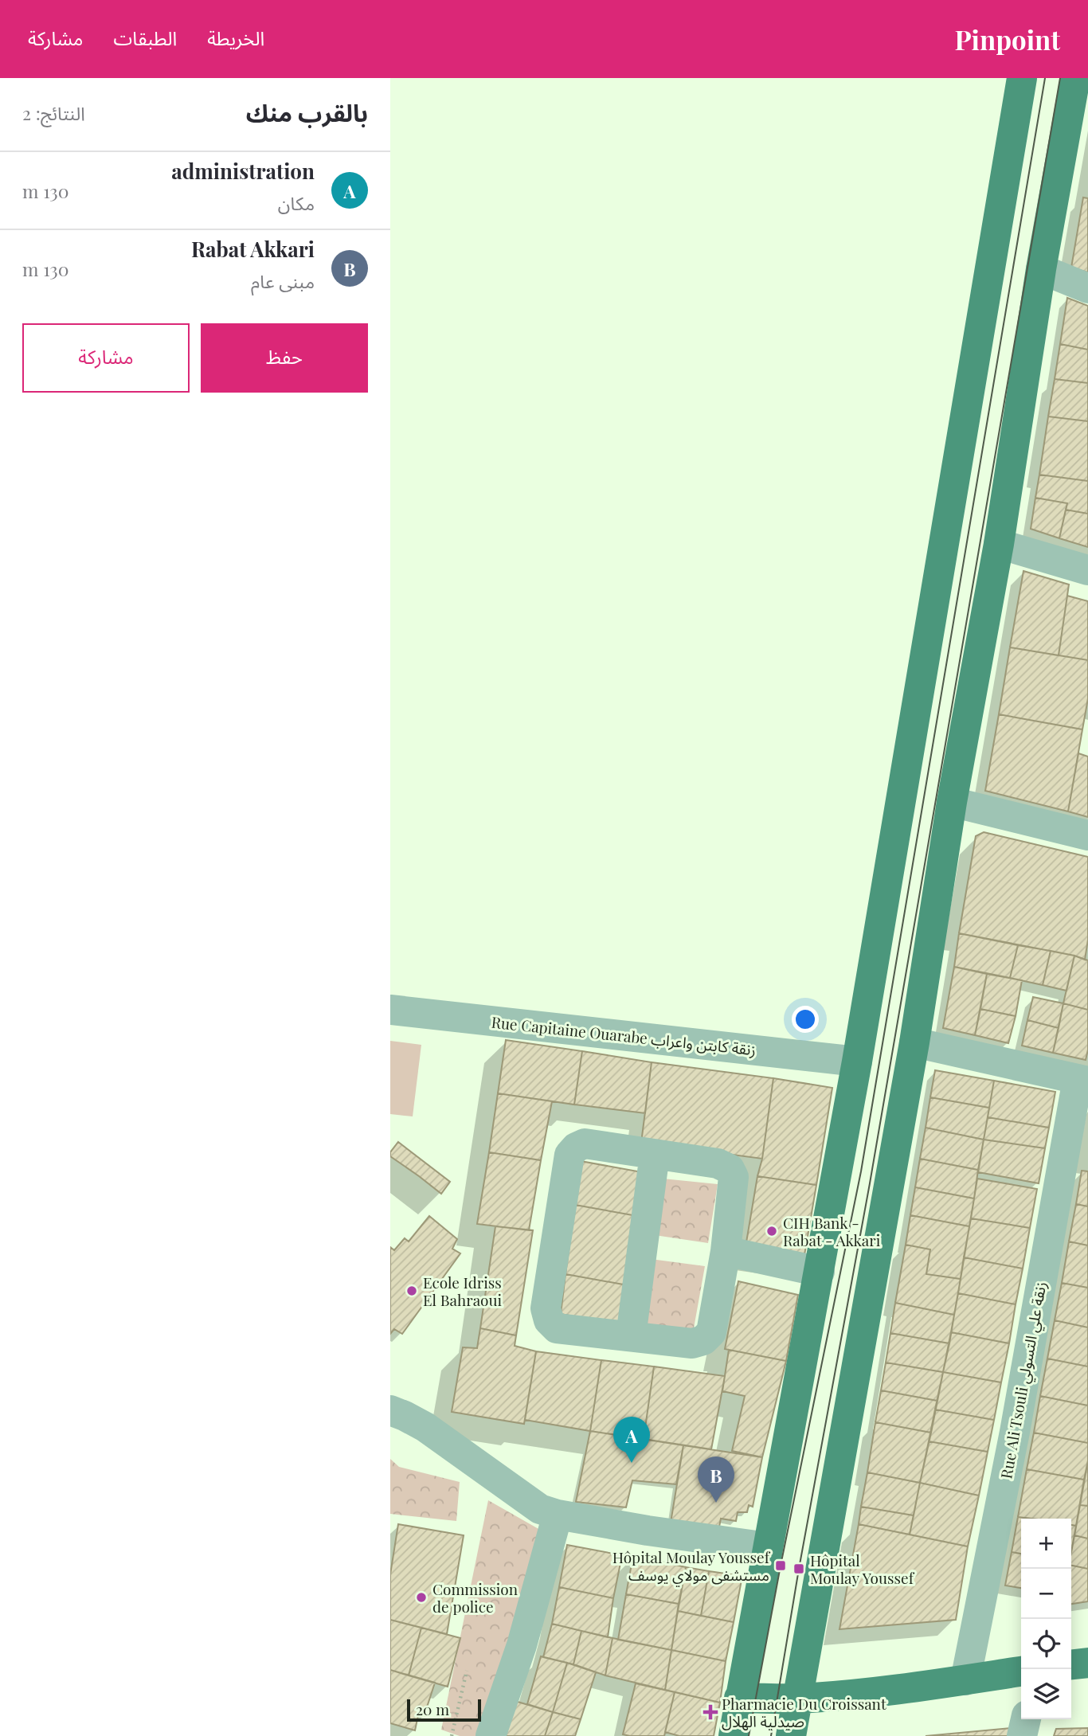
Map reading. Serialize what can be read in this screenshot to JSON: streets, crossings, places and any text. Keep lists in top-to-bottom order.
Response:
{
  "streets": {
    "street": ["Rue Capitaine Ouarabe زنقة كابتن واعراب", "Rue Ali Tsouli زنقة علي التسولي"]
  },
  "places": {
    "other": ["CIH Bank - Rabat - Akkari", "Ecole Idriss El Bahraoui", "Commission de police"],
    "transit": ["Hôpital Moulay Youssef مستشفى مولاي يوسف", "Hôpital Moulay Youssef"],
    "health": ["Pharmacie Du Croissant صيدلية الهلال"]
  },
  "scale_bar": "20 m",
  "page": {
    "header": "Pinpoint",
    "nav": ["الخريطة", "الطبقات", "مشاركة"],
    "heading": ["بالقرب منك", "النتائج: 2"],
    "list": [
      {
        "mark": "A",
        "name": "administration",
        "note": "مكان",
        "value": "130 m"
      },
      {
        "mark": "B",
        "name": "Rabat Akkari",
        "note": "مبنى عام",
        "value": "130 m"
      }
    ],
    "buttons": ["حفظ", "مشاركة"],
    "pins": ["A", "B"],
    "map_buttons": ["+", "−"],
    "scale": "20 m"
  }
}
